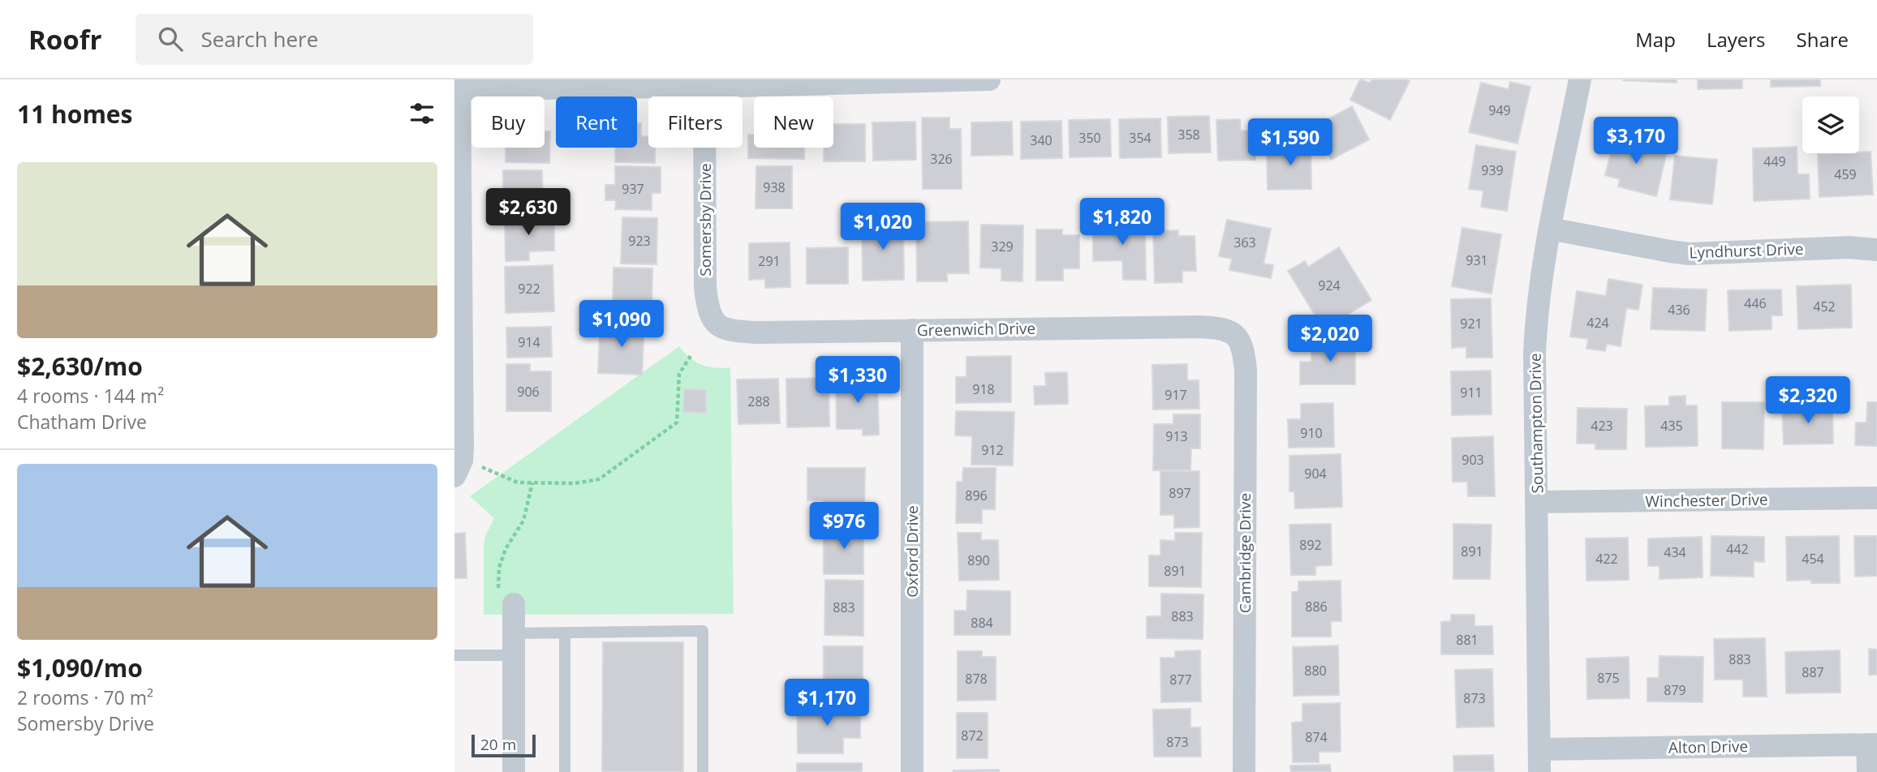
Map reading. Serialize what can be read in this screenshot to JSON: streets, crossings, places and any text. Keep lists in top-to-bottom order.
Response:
{
  "streets": {
    "street": [
      "Somersby Drive",
      "Lyndhurst Drive",
      "Greenwich Drive",
      "Southampton Drive",
      "Winchester Drive",
      "Oxford Drive",
      "Cambridge Drive",
      "Alton Drive"
    ]
  },
  "crossings": [
    ["Somersby Drive", "Greenwich Drive"],
    ["Lyndhurst Drive", "Southampton Drive"],
    ["Greenwich Drive", "Oxford Drive"],
    ["Greenwich Drive", "Cambridge Drive"],
    ["Southampton Drive", "Winchester Drive"],
    ["Southampton Drive", "Alton Drive"]
  ],
  "house_numbers": [
    "949",
    "358",
    "350",
    "354",
    "340",
    "326",
    "449",
    "939",
    "459",
    "938",
    "937",
    "923",
    "363",
    "329",
    "931",
    "291",
    "924",
    "922",
    "446",
    "452",
    "436",
    "424",
    "921",
    "914",
    "918",
    "906",
    "911",
    "917",
    "288",
    "423",
    "435",
    "910",
    "913",
    "912",
    "903",
    "904",
    "897",
    "896",
    "892",
    "442",
    "891",
    "434",
    "422",
    "454",
    "890",
    "891",
    "886",
    "883",
    "883",
    "884",
    "881",
    "883",
    "880",
    "887",
    "875",
    "878",
    "877",
    "879",
    "873",
    "872",
    "874",
    "873"
  ],
  "scale_bar": "20 m",
  "page": {
    "header": "Roofr",
    "search": "Search here",
    "nav": ["Map", "Layers", "Share"],
    "heading": "11 homes",
    "chip": [
      "Buy",
      "Rent",
      "Filters",
      "New"
    ],
    "price": [
      "$3,170",
      "$1,590",
      "$2,630",
      "$1,820",
      "$1,020",
      "$1,090",
      "$2,020",
      "$1,330",
      "$2,320",
      "$976",
      "$1,170"
    ],
    "list": [
      {
        "name": "$2,630/mo",
        "note": "4 rooms · 144 m² · Chatham Drive"
      },
      {
        "name": "$1,090/mo",
        "note": "2 rooms · 70 m² · Somersby Drive"
      }
    ],
    "scale": "20 m"
  }
}
